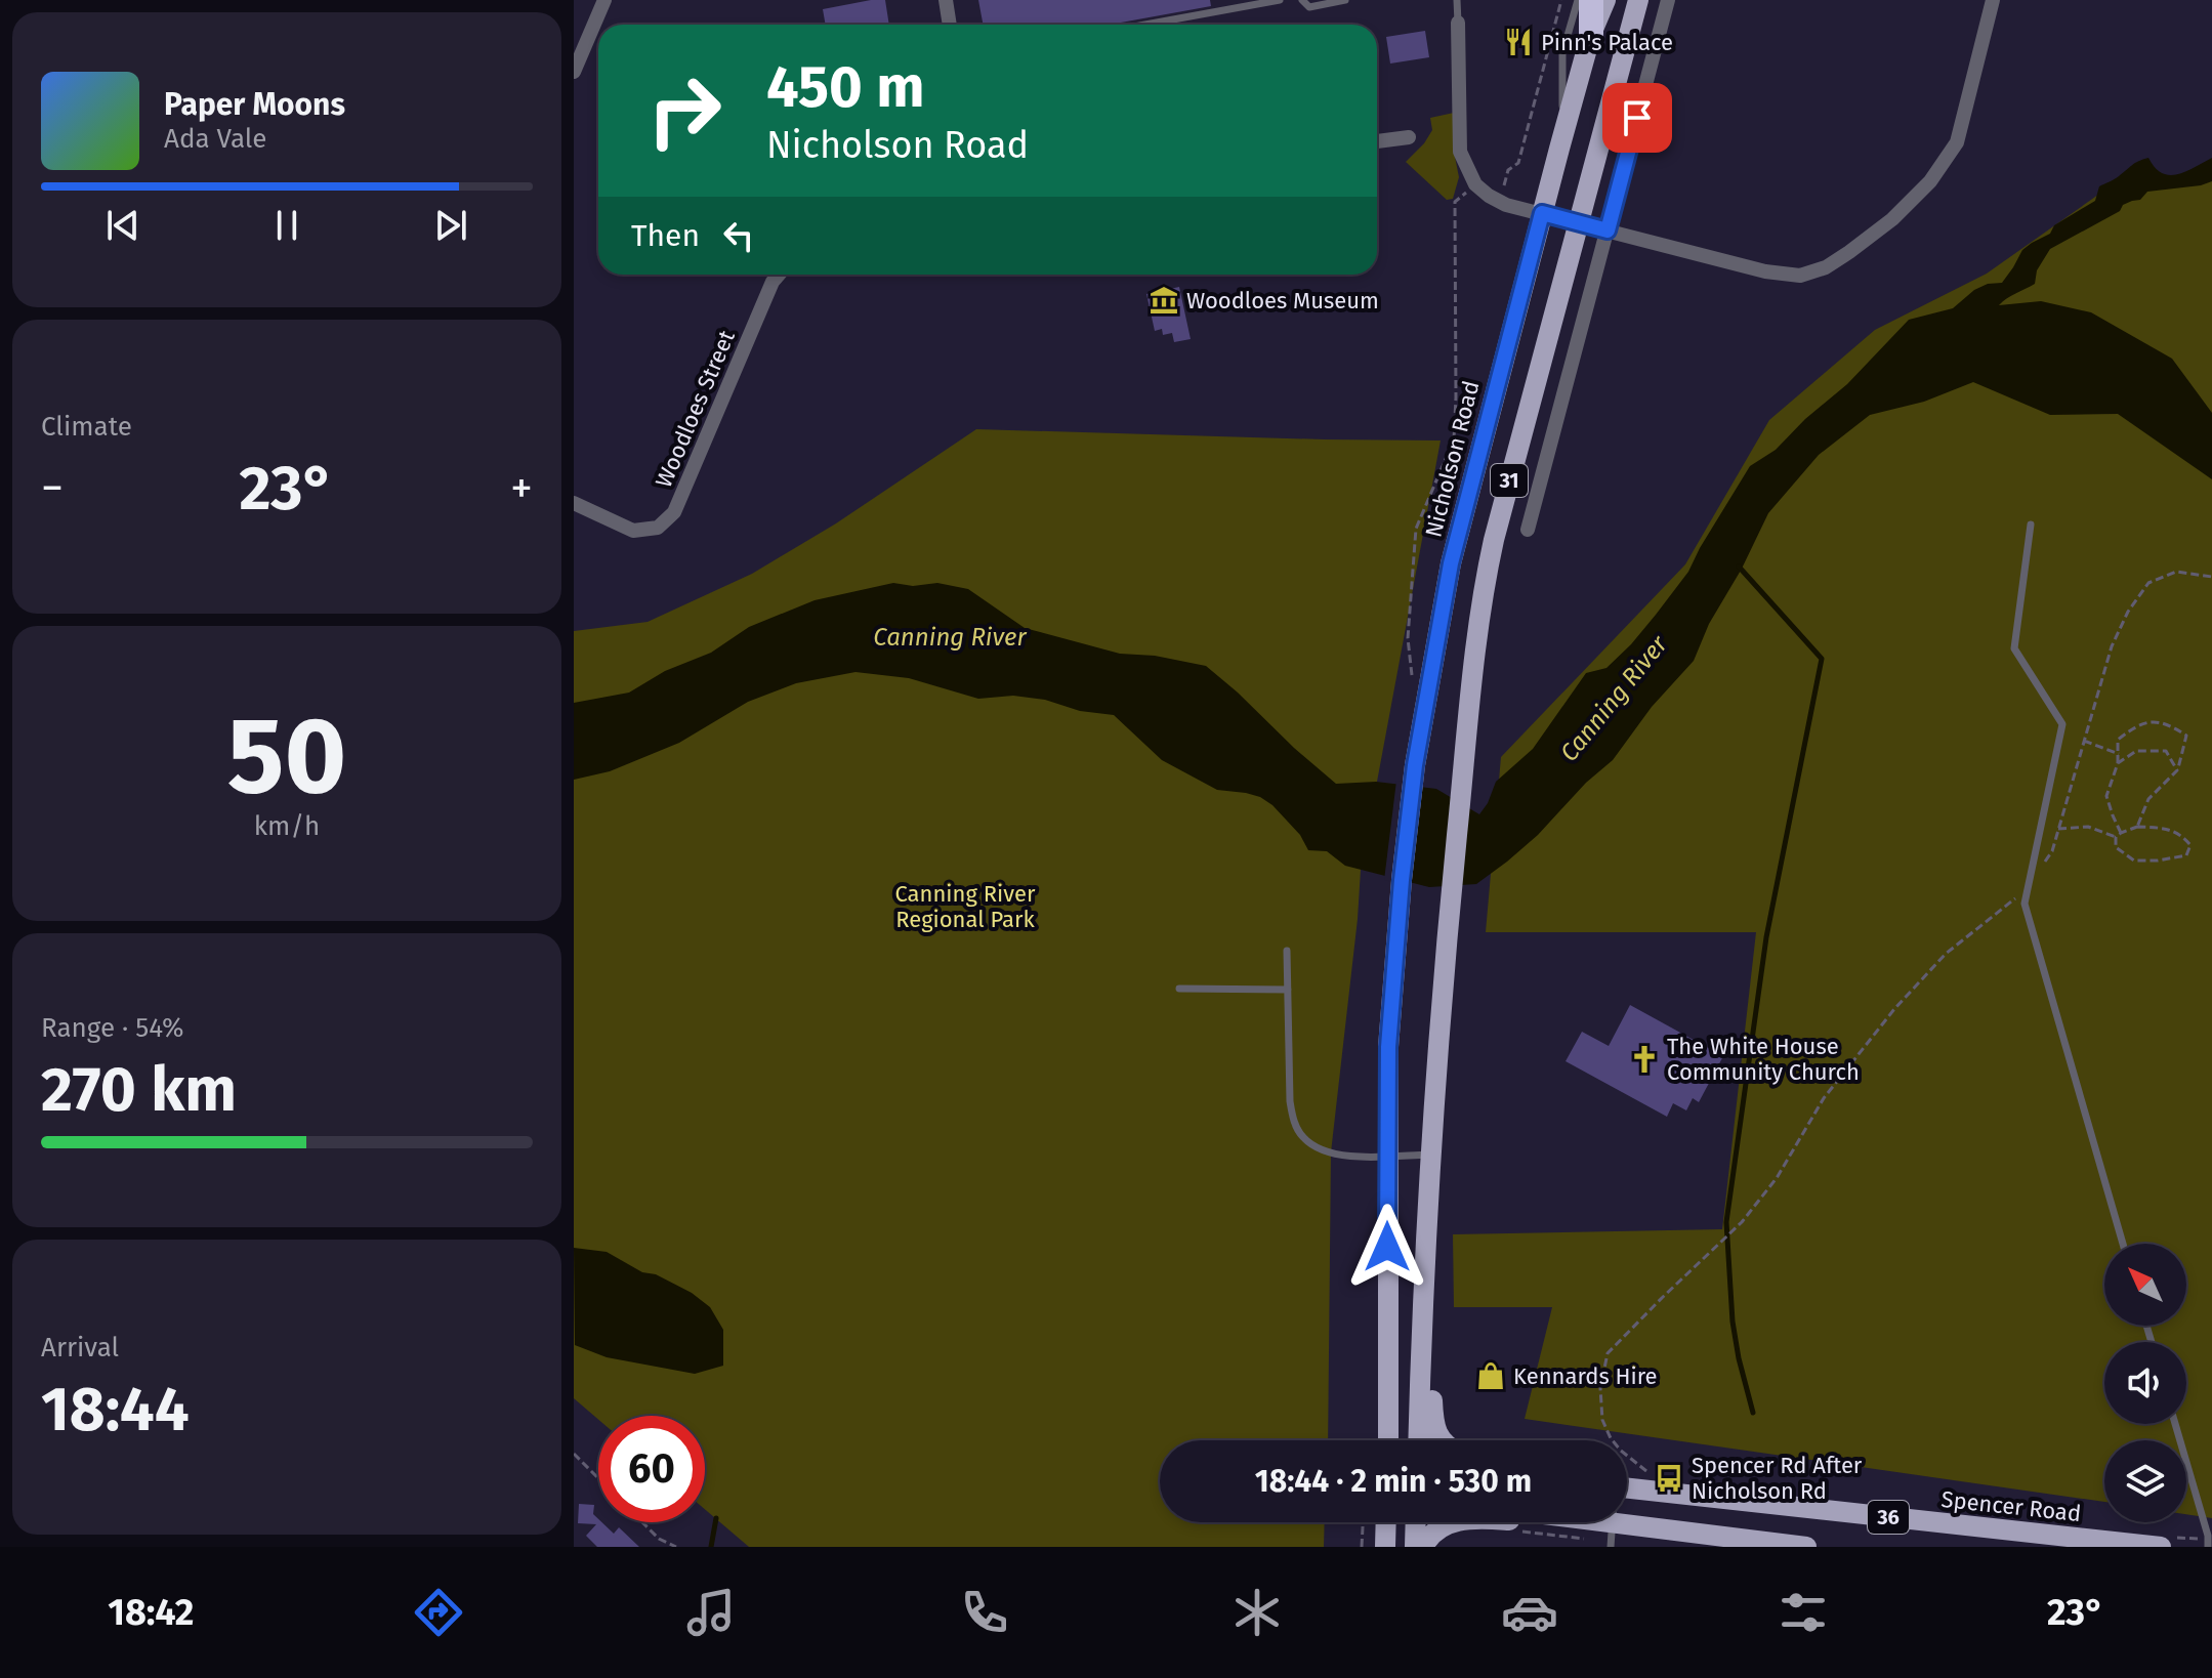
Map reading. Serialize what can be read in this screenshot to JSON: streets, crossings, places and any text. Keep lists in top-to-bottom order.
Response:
{
  "streets": {
    "main road": [
      "Nicholson Road",
      "31",
      "Spencer Road",
      "36"
    ],
    "street": ["Woodloes Street"]
  },
  "water": ["Canning River"],
  "parks": ["Canning River Regional Park"],
  "places": {
    "restaurant": ["Pinn's Palace"],
    "museum": ["Woodloes Museum"],
    "church": ["The White House Community Church"],
    "shop": ["Kennards Hire"],
    "bus stop": ["Spencer Rd After Nicholson Rd"]
  },
  "north": "top left",
  "page": {
    "turn": ["450 m", "Nicholson Road"],
    "song": ["Paper Moons", "Ada Vale"],
    "then": "Then",
    "tile": [
      "Climate",
      ["50", "km/h"],
      ["Range · 54%", "270 km"],
      ["Arrival", "18:44"]
    ],
    "heat": ["−", "23°", "+"],
    "limit": "60",
    "trip": "18:44 · 2 min · 530 m",
    "tabs": ["18:42", "23°"]
  }
}
